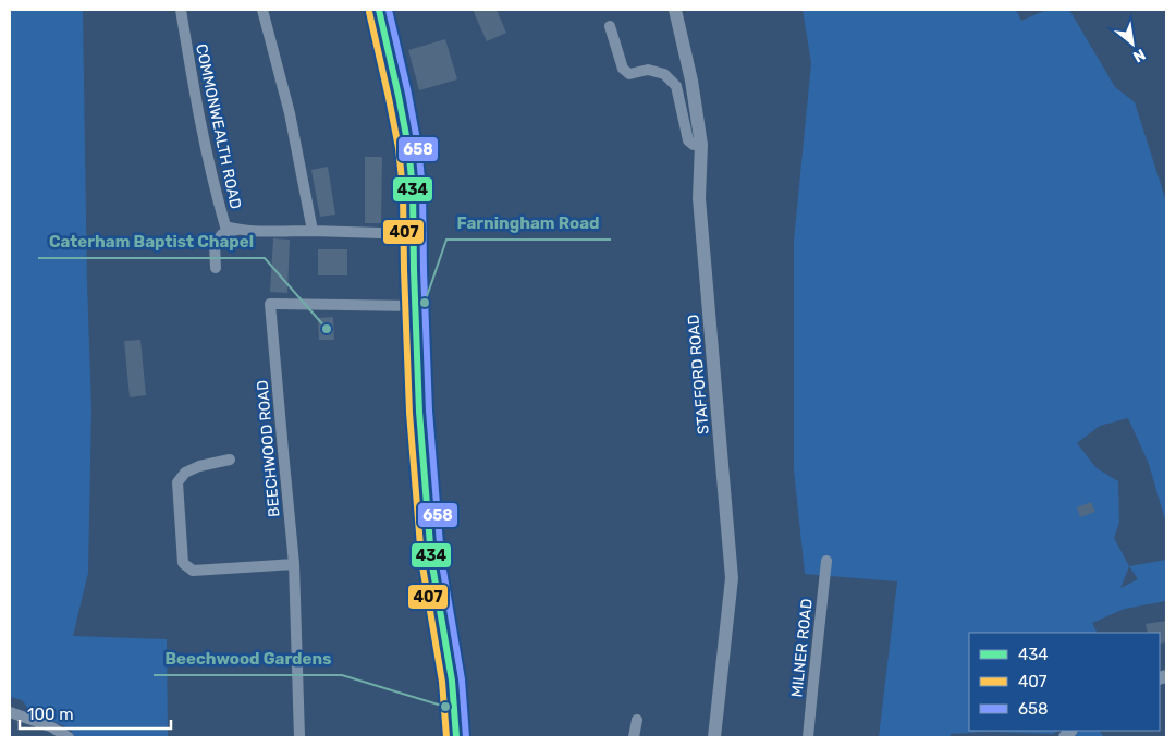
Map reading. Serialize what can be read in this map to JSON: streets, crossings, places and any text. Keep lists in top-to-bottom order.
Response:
{
  "streets": {
    "street": [
      "COMMONWEALTH ROAD",
      "STAFFORD ROAD",
      "BEECHWOOD ROAD",
      "MILNER ROAD"
    ]
  },
  "places": ["Farningham Road", "Caterham Baptist Chapel", "Beechwood Gardens"],
  "lines": ["transit line 434", "transit line 658", "transit line 407"],
  "legend": ["434", "407", "658"],
  "scale_bar": "100 m",
  "north": "bottom right"
}
